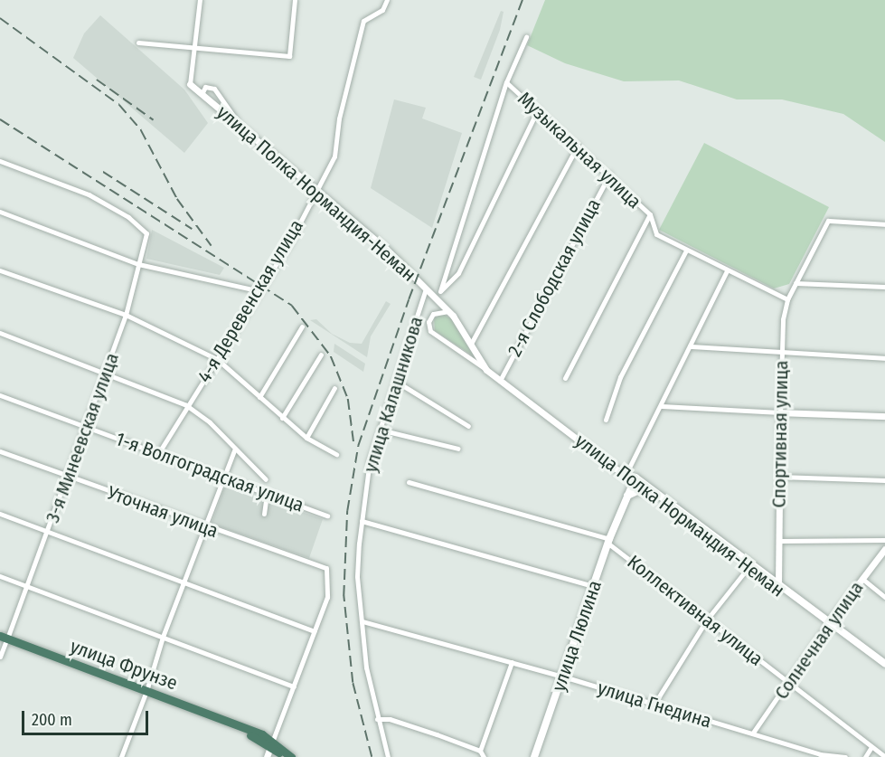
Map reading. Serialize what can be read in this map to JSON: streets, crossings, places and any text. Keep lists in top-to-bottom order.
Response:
{
  "streets": {
    "highway": ["улица Фрунзе"],
    "main road": ["улица Полка Нормандия-Неман", "улица Люлина"],
    "street": [
      "Музыкальная улица",
      "2-я Слободская улица",
      "4-я Деревенская улица",
      "улица Калашникова",
      "Спортивная улица",
      "3-я Минеевская улица",
      "1-я Волгоградская улица",
      "Уточная улица",
      "Коллективная улица",
      "Солнечная улица",
      "улица Гнедина"
    ]
  },
  "crossings": [
    ["Музыкальная улица", "2-я Слободская улица"],
    ["Музыкальная улица", "Спортивная улица"],
    ["Музыкальная улица", "улица Люлина"],
    ["улица Полка Нормандия-Неман", "2-я Слободская улица"],
    ["улица Полка Нормандия-Неман", "4-я Деревенская улица"],
    ["улица Полка Нормандия-Неман", "улица Калашникова"],
    ["улица Полка Нормандия-Неман", "Спортивная улица"],
    ["улица Полка Нормандия-Неман", "улица Люлина"],
    ["улица Полка Нормандия-Неман", "Солнечная улица"],
    ["4-я Деревенская улица", "1-я Волгоградская улица"],
    ["улица Калашникова", "улица Гнедина"],
    ["3-я Минеевская улица", "1-я Волгоградская улица"],
    ["3-я Минеевская улица", "Уточная улица"],
    ["3-я Минеевская улица", "улица Фрунзе"],
    ["Коллективная улица", "улица Люлина"],
    ["Коллективная улица", "Солнечная улица"],
    ["улица Люлина", "улица Гнедина"],
    ["Солнечная улица", "улица Гнедина"]
  ],
  "scale_bar": "200 m"
}
